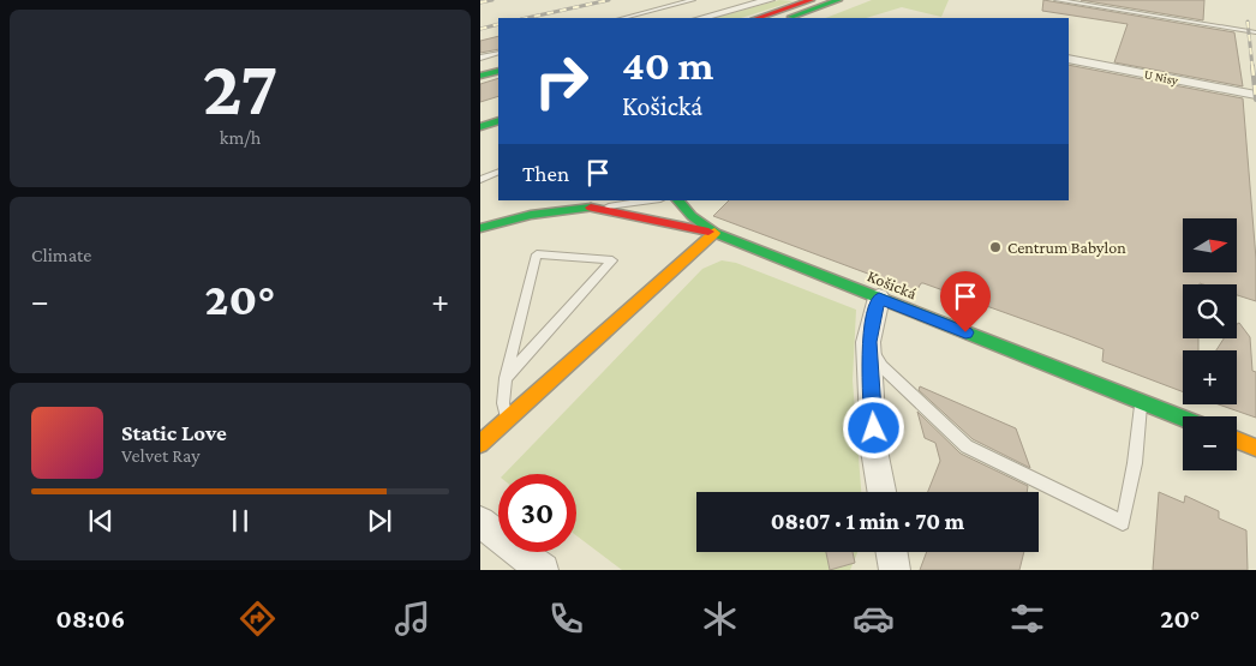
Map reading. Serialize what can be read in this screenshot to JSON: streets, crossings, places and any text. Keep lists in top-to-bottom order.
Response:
{
  "streets": {
    "main road": ["Košická"],
    "street": ["U Nisy"]
  },
  "places": ["Centrum Babylon"],
  "north": "right",
  "page": {
    "tile": [
      ["27", "km/h"],
      "Climate"
    ],
    "turn": ["40 m", "Košická"],
    "then": "Then",
    "map_buttons": ["+", "−"],
    "heat": ["−", "20°", "+"],
    "song": ["Static Love", "Velvet Ray"],
    "limit": "30",
    "trip": "08:07 · 1 min · 70 m",
    "tabs": ["08:06", "20°"]
  }
}
